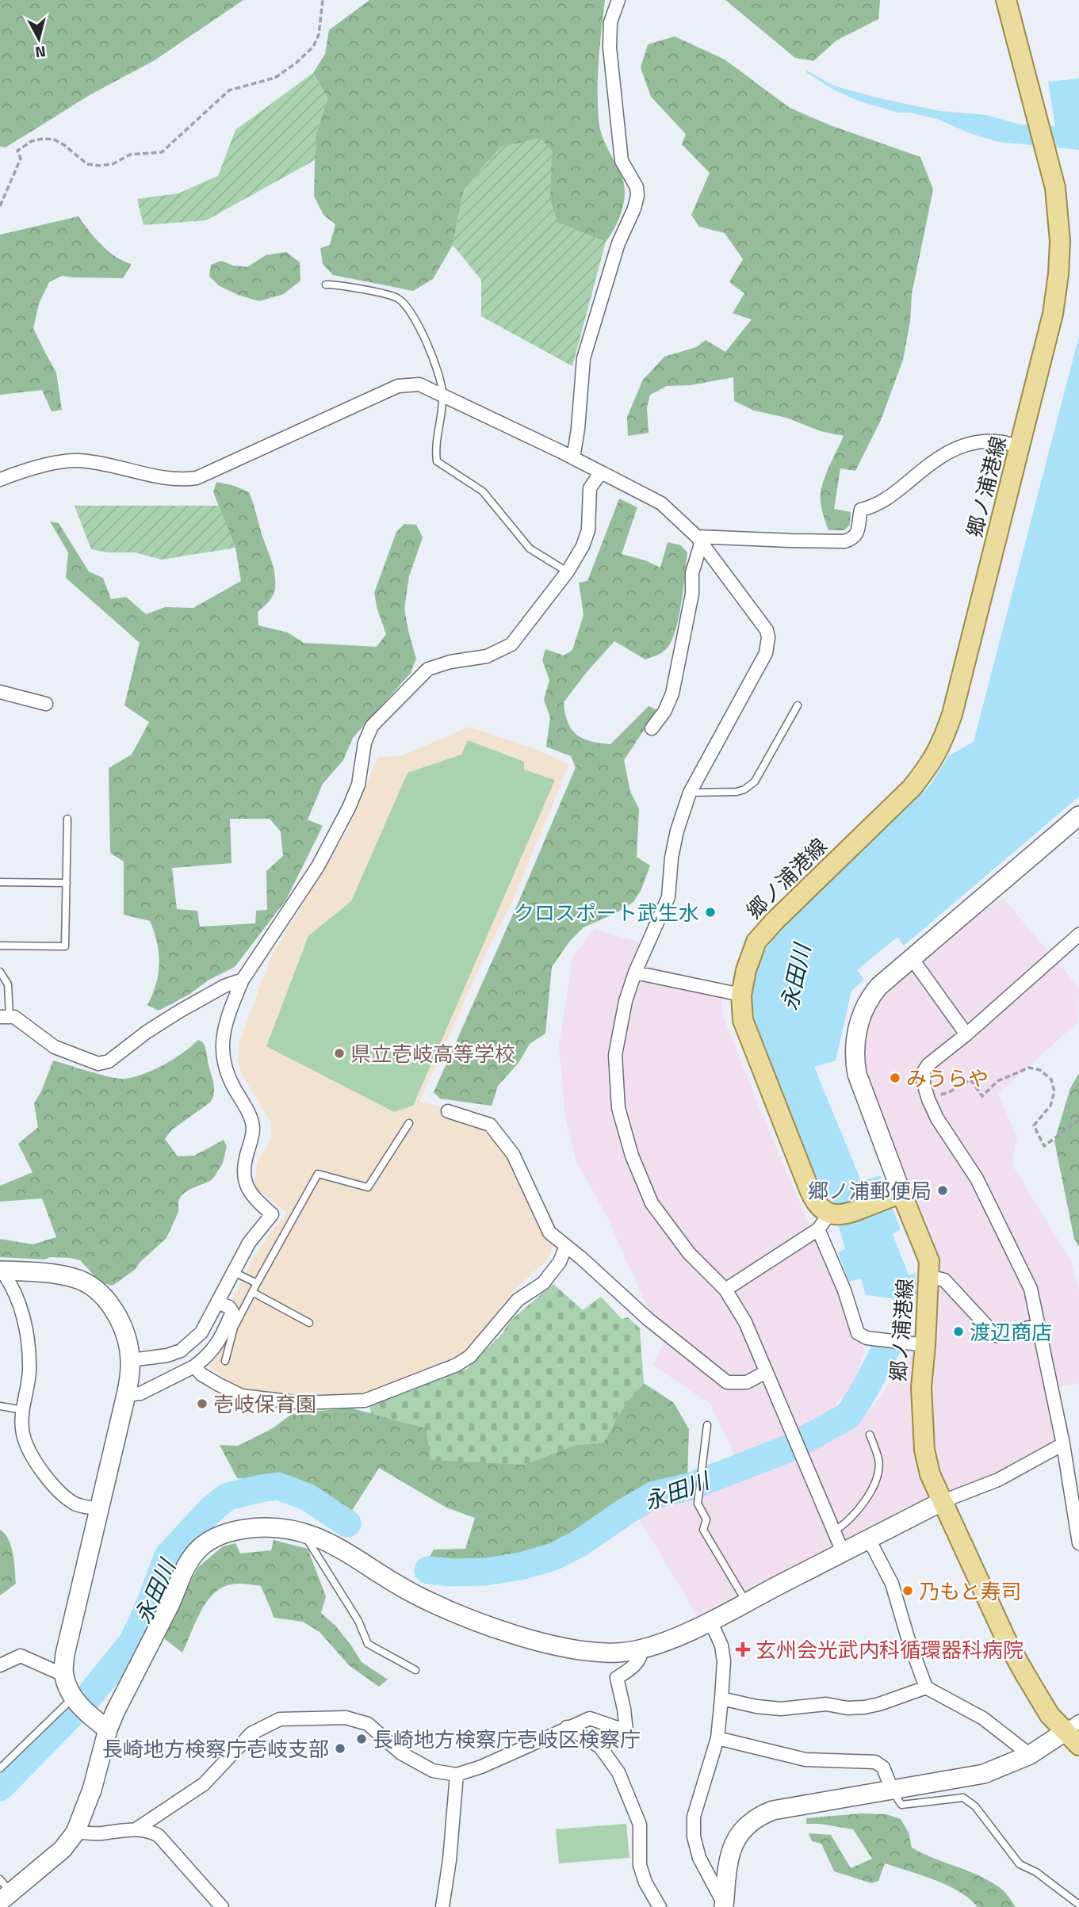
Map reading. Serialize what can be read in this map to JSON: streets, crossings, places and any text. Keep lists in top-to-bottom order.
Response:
{
  "streets": {
    "main road": ["郷ノ浦港線"]
  },
  "water": ["永田川"],
  "places": {
    "other": [
      "クロスポート武生水",
      "県立壱岐高等学校",
      "みうらや",
      "郷ノ浦郵便局",
      "渡辺商店",
      "壱岐保育園",
      "乃もと寿司",
      "長崎地方検察庁壱岐区検察庁",
      "長崎地方検察庁壱岐支部"
    ],
    "health": ["玄州会光武内科循環器科病院"]
  },
  "north": "bottom"
}
